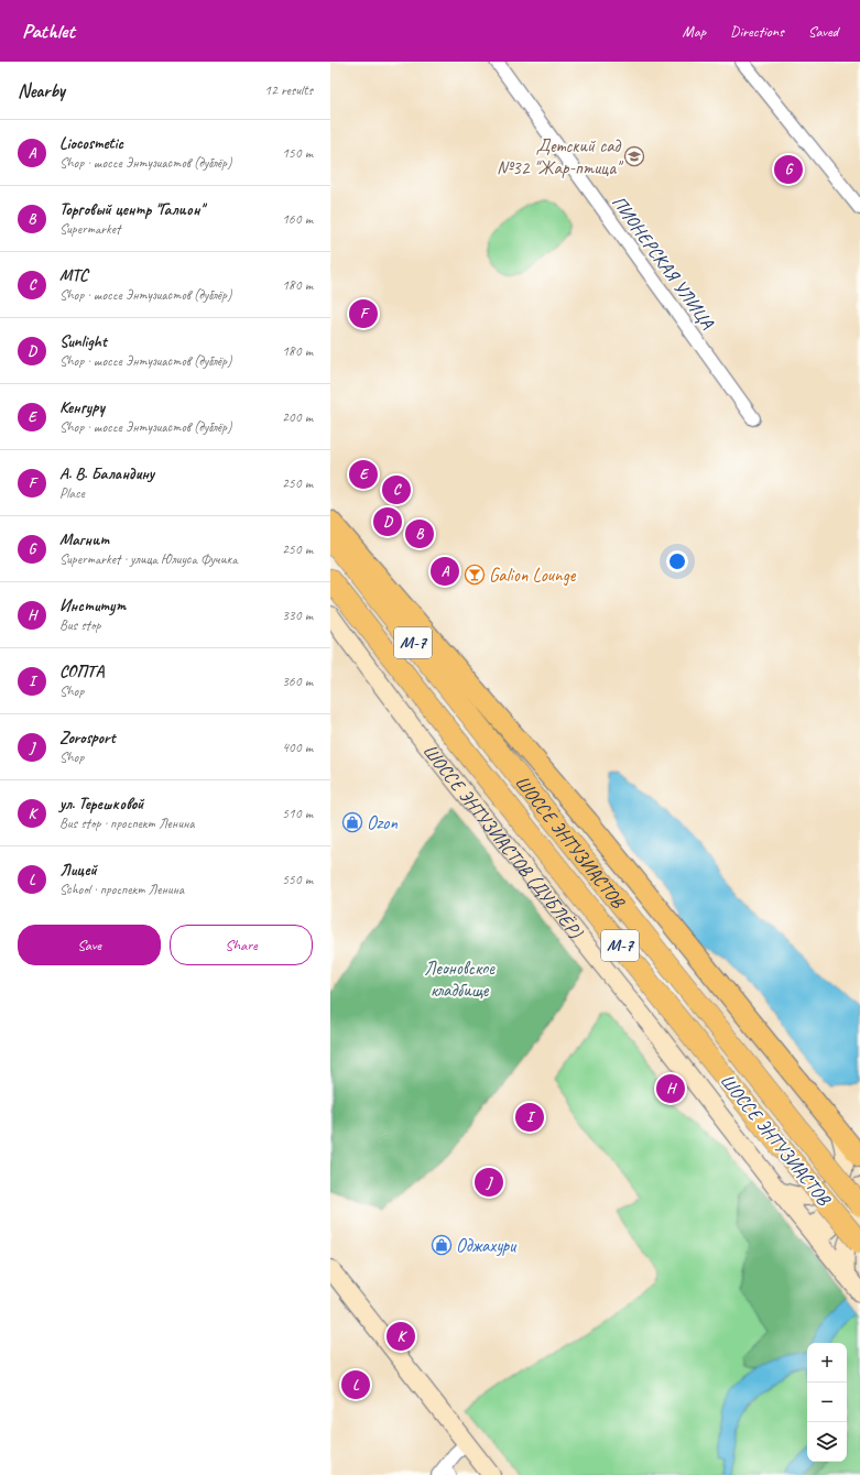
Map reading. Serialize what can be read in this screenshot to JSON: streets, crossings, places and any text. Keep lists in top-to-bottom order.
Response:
{
  "streets": {
    "highway": ["М-7", "ШОССЕ ЭНТУЗИАСТОВ"],
    "main road": ["ШОССЕ ЭНТУЗИАСТОВ (ДУБЛЁР)"],
    "street": ["ПИОНЕРСКАЯ УЛИЦА"]
  },
  "parks": ["Леоновское кладбище"],
  "places": {
    "school or university": ["Детский сад №32 \"Жар-птица\""],
    "bar": ["Galion Lounge"],
    "shop": ["Ozon", "Оджахури"]
  },
  "page": {
    "header": "Pathlet",
    "nav": ["Map", "Directions", "Saved"],
    "heading": ["Nearby", "12 results"],
    "list": [
      {
        "mark": "A",
        "name": "Liocosmetic",
        "note": "Shop · шоссе Энтузиастов (дублёр)",
        "value": "150 m"
      },
      {
        "mark": "B",
        "name": "Торговый центр \"Галион\"",
        "note": "Supermarket",
        "value": "160 m"
      },
      {
        "mark": "C",
        "name": "МТС",
        "note": "Shop · шоссе Энтузиастов (дублёр)",
        "value": "180 m"
      },
      {
        "mark": "D",
        "name": "Sunlight",
        "note": "Shop · шоссе Энтузиастов (дублёр)",
        "value": "180 m"
      },
      {
        "mark": "E",
        "name": "Кенгуру",
        "note": "Shop · шоссе Энтузиастов (дублёр)",
        "value": "200 m"
      },
      {
        "mark": "F",
        "name": "А. В. Баландину",
        "note": "Place",
        "value": "250 m"
      },
      {
        "mark": "G",
        "name": "Магнит",
        "note": "Supermarket · улица Юлиуса Фучика",
        "value": "250 m"
      },
      {
        "mark": "H",
        "name": "Институт",
        "note": "Bus stop",
        "value": "330 m"
      },
      {
        "mark": "I",
        "name": "СОПТА",
        "note": "Shop",
        "value": "360 m"
      },
      {
        "mark": "J",
        "name": "Zorosport",
        "note": "Shop",
        "value": "400 m"
      },
      {
        "mark": "K",
        "name": "ул. Терешковой",
        "note": "Bus stop · проспект Ленина",
        "value": "510 m"
      },
      {
        "mark": "L",
        "name": "Лицей",
        "note": "School · проспект Ленина",
        "value": "550 m"
      }
    ],
    "pins": [
      "G",
      "F",
      "E",
      "C",
      "D",
      "B",
      "A",
      "H",
      "I",
      "J",
      "K",
      "L"
    ],
    "buttons": ["Save", "Share"],
    "map_buttons": ["+", "−"]
  }
}
